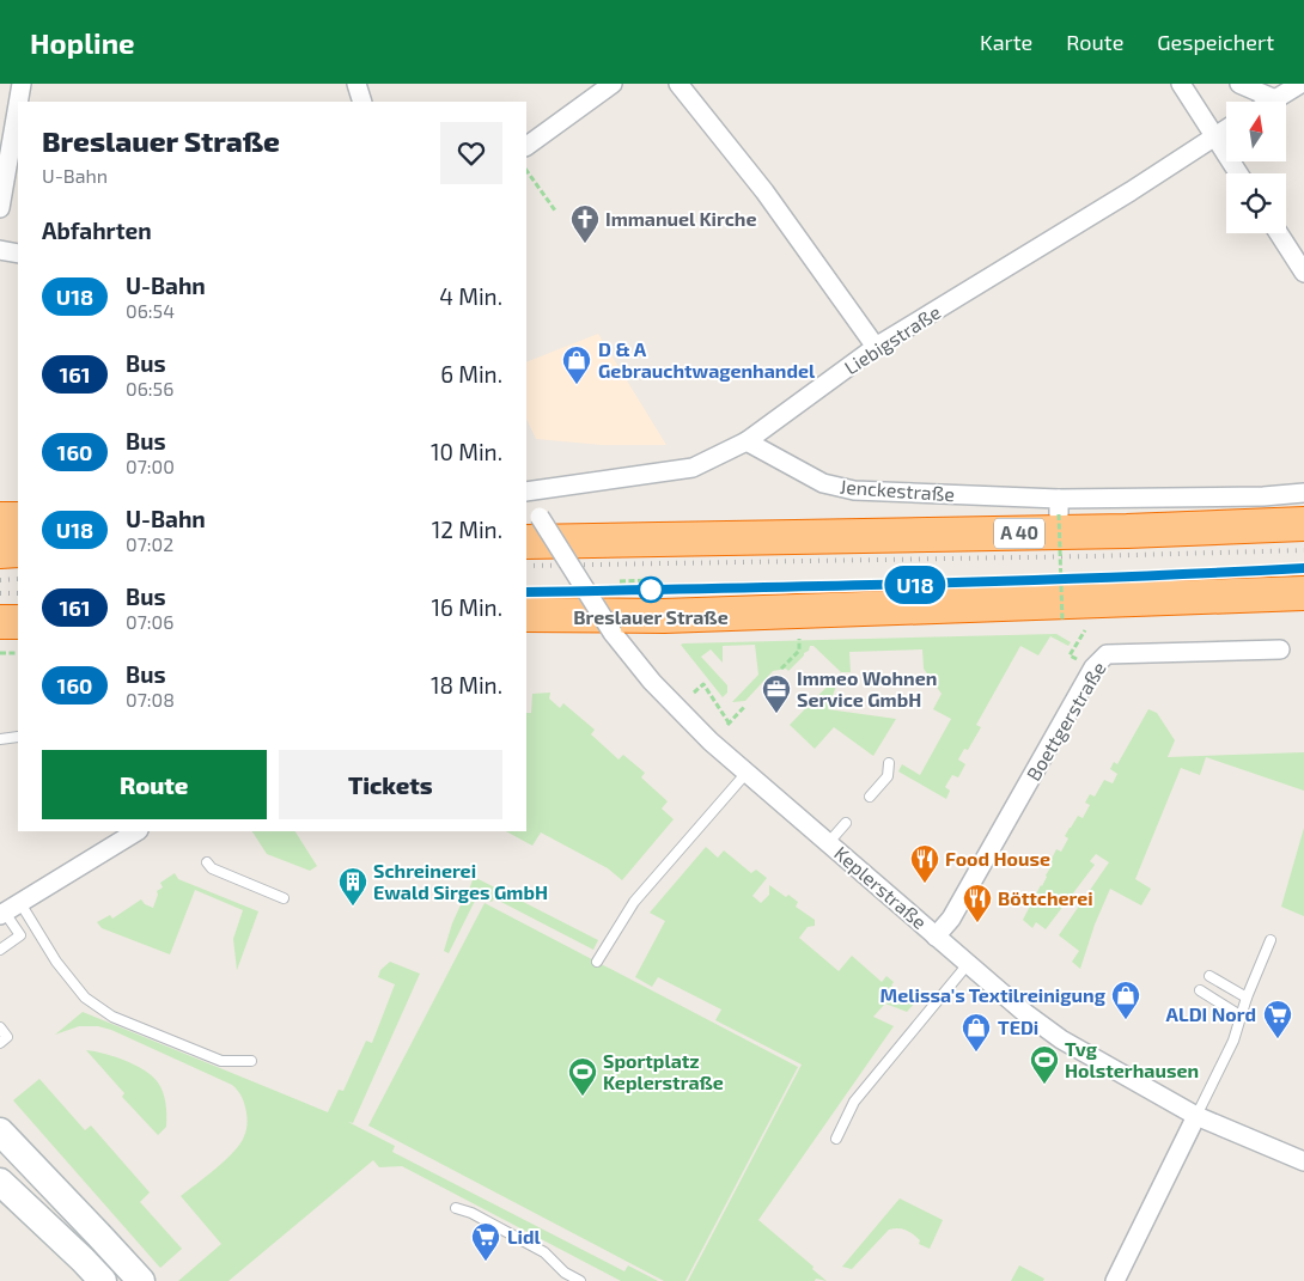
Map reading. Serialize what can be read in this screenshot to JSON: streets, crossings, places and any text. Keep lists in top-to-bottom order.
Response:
{
  "streets": {
    "highway": ["A 40"],
    "street": [
      "Liebigstraße",
      "Jenckestraße",
      "Boettgerstraße",
      "Keplerstraße"
    ]
  },
  "crossings": [
    ["Liebigstraße", "Jenckestraße"],
    ["A 40", "Keplerstraße"],
    ["Boettgerstraße", "Keplerstraße"]
  ],
  "places": {
    "church": ["Immanuel Kirche"],
    "shop": ["D & A Gebrauchtwagenhandel", "Melissa's Textilreinigung", "TEDi"],
    "other": ["Breslauer Straße"],
    "office": ["Immeo Wohnen Service GmbH"],
    "restaurant": ["Food House", "Böttcherei"],
    "building": ["Schreinerei Ewald Sirges GmbH"],
    "supermarket": ["ALDI Nord", "Lidl"],
    "sports": ["Tvg Holsterhausen", "Sportplatz Keplerstraße"]
  },
  "lines": ["metro line U18"],
  "north": "top",
  "page": {
    "header": "Hopline",
    "nav": ["Karte", "Route", "Gespeichert"],
    "on_map": "U18",
    "heading": [
      ["Breslauer Straße", "U-Bahn"],
      "Abfahrten"
    ],
    "list": [
      {
        "mark": "U18",
        "name": "U-Bahn",
        "note": "06:54",
        "value": "4 Min."
      },
      {
        "mark": "161",
        "name": "Bus",
        "note": "06:56",
        "value": "6 Min."
      },
      {
        "mark": "160",
        "name": "Bus",
        "note": "07:00",
        "value": "10 Min."
      },
      {
        "mark": "U18",
        "name": "U-Bahn",
        "note": "07:02",
        "value": "12 Min."
      },
      {
        "mark": "161",
        "name": "Bus",
        "note": "07:06",
        "value": "16 Min."
      },
      {
        "mark": "160",
        "name": "Bus",
        "note": "07:08",
        "value": "18 Min."
      }
    ],
    "buttons": ["Route", "Tickets"]
  }
}
